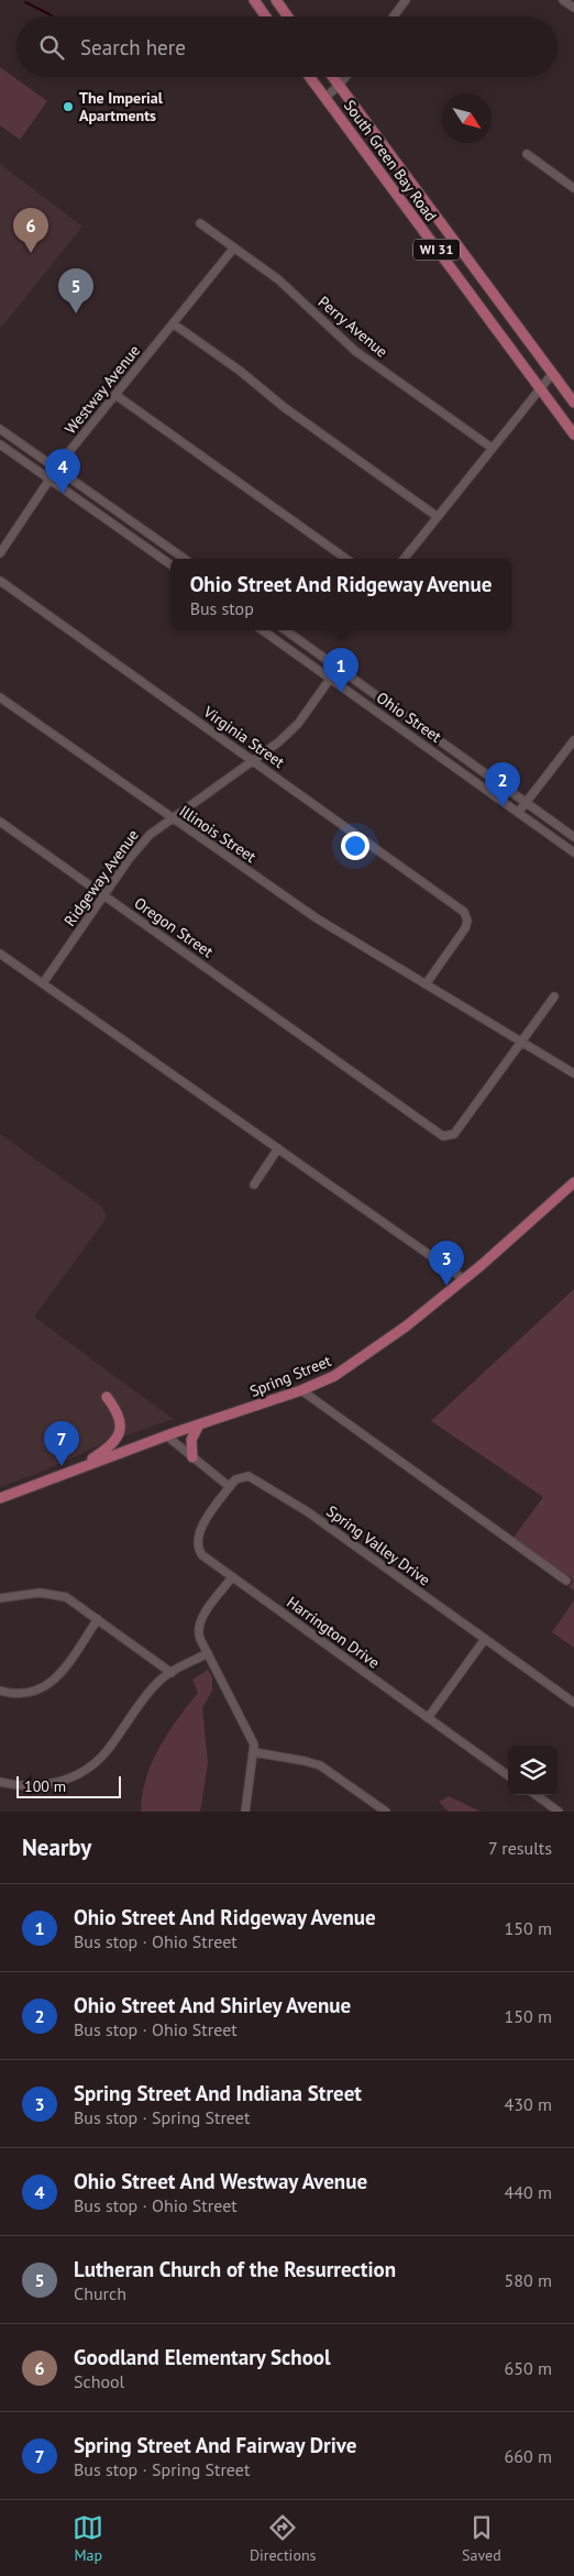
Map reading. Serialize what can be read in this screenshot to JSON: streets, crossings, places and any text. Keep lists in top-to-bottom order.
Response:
{
  "streets": {
    "main road": ["South Green Bay Road", "WI 31", "Spring Street"],
    "street": [
      "Perry Avenue",
      "Westway Avenue",
      "Ohio Street",
      "Virginia Street",
      "Illinois Street",
      "Ridgeway Avenue",
      "Oregon Street",
      "Spring Valley Drive",
      "Harrington Drive"
    ]
  },
  "crossings": [
    ["Perry Avenue", "Westway Avenue"],
    ["Ohio Street", "Ridgeway Avenue"],
    ["Virginia Street", "Illinois Street"],
    ["Virginia Street", "Ridgeway Avenue"],
    ["Illinois Street", "Ridgeway Avenue"],
    ["Illinois Street", "Oregon Street"],
    ["Ridgeway Avenue", "Oregon Street"],
    ["Spring Valley Drive", "Harrington Drive"]
  ],
  "places": ["The Imperial Apartments"],
  "scale_bar": "100 m",
  "north": "bottom right",
  "page": {
    "search": "Search here",
    "pins": [
      "6",
      "5",
      "4",
      "1",
      "2",
      "3",
      "7"
    ],
    "popup": ["Ohio Street And Ridgeway Avenue", "Bus stop"],
    "scale": "100 m",
    "heading": ["Nearby", "7 results"],
    "list": [
      {
        "mark": "1",
        "name": "Ohio Street And Ridgeway Avenue",
        "note": "Bus stop · Ohio Street",
        "value": "150 m"
      },
      {
        "mark": "2",
        "name": "Ohio Street And Shirley Avenue",
        "note": "Bus stop · Ohio Street",
        "value": "150 m"
      },
      {
        "mark": "3",
        "name": "Spring Street And Indiana Street",
        "note": "Bus stop · Spring Street",
        "value": "430 m"
      },
      {
        "mark": "4",
        "name": "Ohio Street And Westway Avenue",
        "note": "Bus stop · Ohio Street",
        "value": "440 m"
      },
      {
        "mark": "5",
        "name": "Lutheran Church of the Resurrection",
        "note": "Church",
        "value": "580 m"
      },
      {
        "mark": "6",
        "name": "Goodland Elementary School",
        "note": "School",
        "value": "650 m"
      },
      {
        "mark": "7",
        "name": "Spring Street And Fairway Drive",
        "note": "Bus stop · Spring Street",
        "value": "660 m"
      }
    ],
    "nav": ["Map", "Directions", "Saved"]
  }
}
